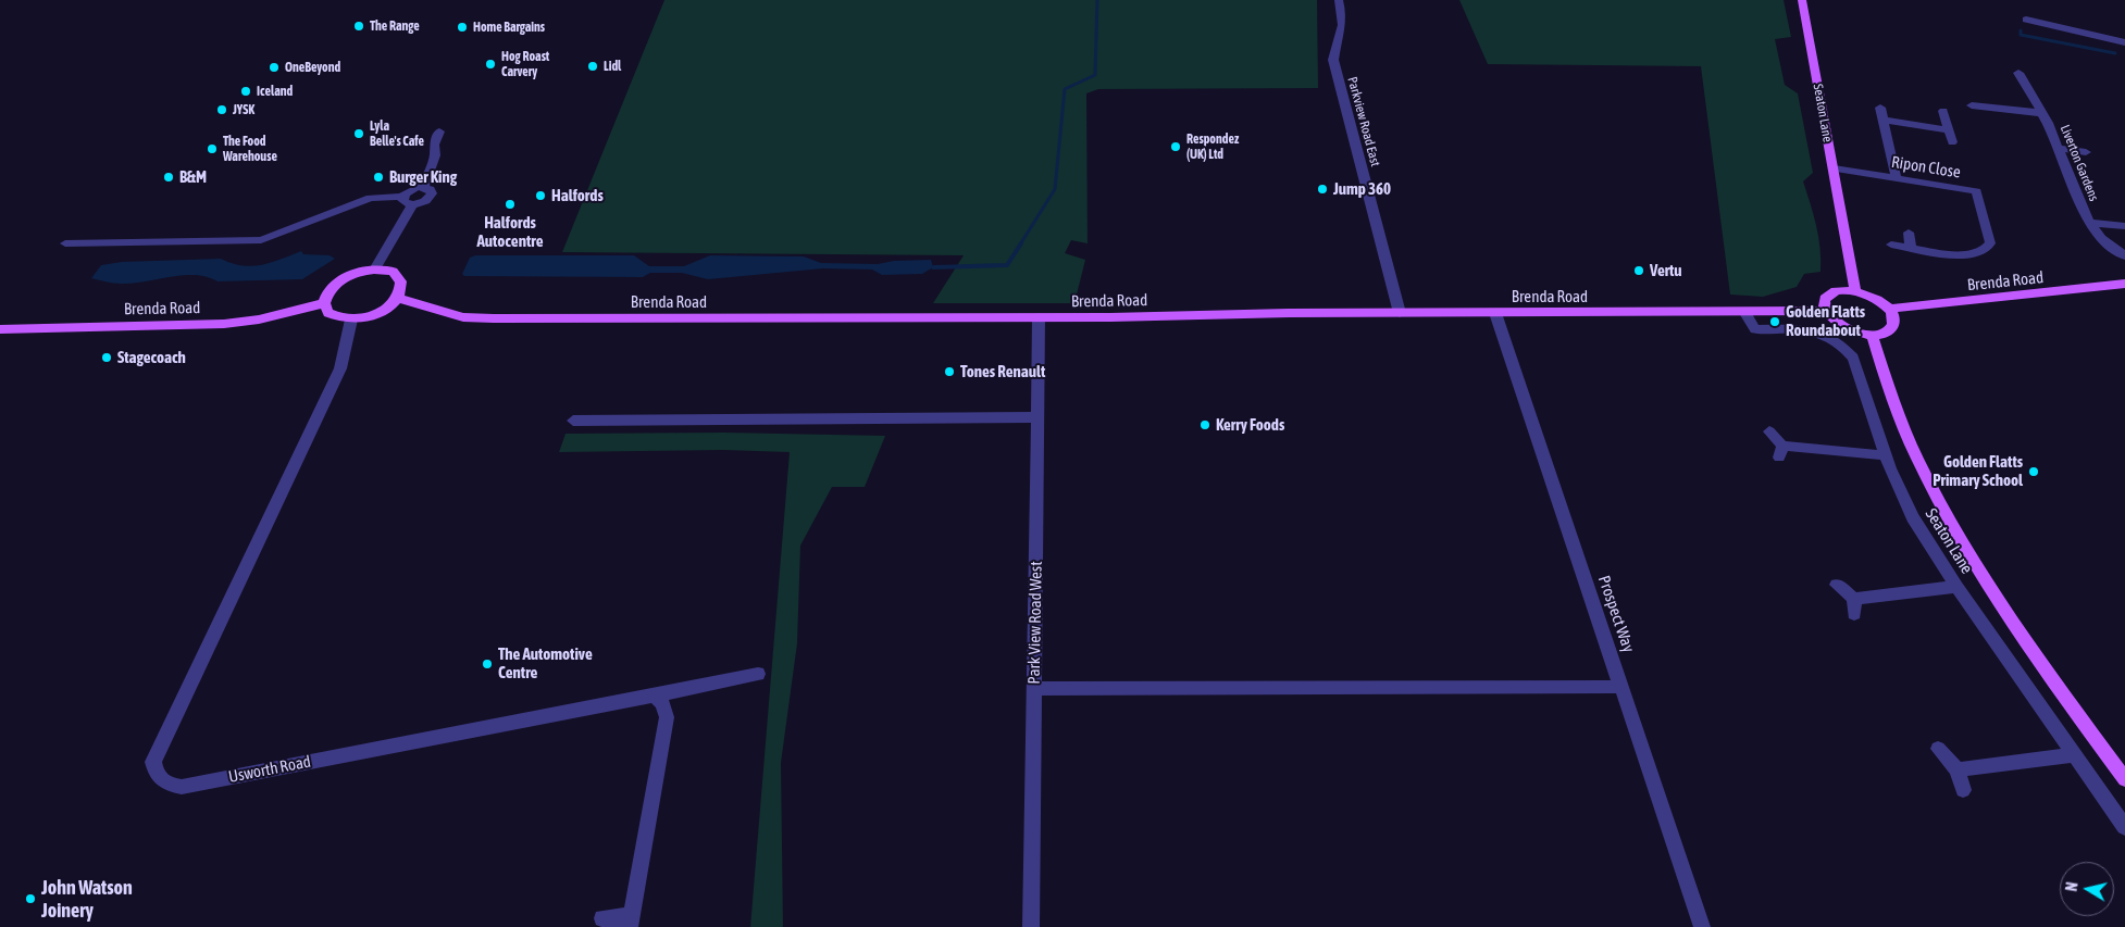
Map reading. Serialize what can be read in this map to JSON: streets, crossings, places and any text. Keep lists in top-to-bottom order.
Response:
{
  "streets": {
    "main road": ["Seaton Lane", "Brenda Road"],
    "street": [
      "Parkview Road East",
      "Liverton Gardens",
      "Ripon Close",
      "Prospect Way",
      "Park View Road West",
      "Usworth Road"
    ]
  },
  "crossings": [
    ["Seaton Lane", "Ripon Close"],
    ["Seaton Lane", "Brenda Road"],
    ["Parkview Road East", "Brenda Road"],
    ["Brenda Road", "Prospect Way"],
    ["Brenda Road", "Park View Road West"],
    ["Brenda Road", "Usworth Road"]
  ],
  "places": [
    "The Range",
    "Home Bargains",
    "Hog Roast Carvery",
    "Lidl",
    "OneBeyond",
    "Iceland",
    "JYSK",
    "Lyla Belle's Cafe",
    "Respondez (UK) Ltd",
    "The Food Warehouse",
    "B&M",
    "Burger King",
    "Jump 360",
    "Halfords",
    "Halfords Autocentre",
    "Vertu",
    "Golden Flatts Roundabout",
    "Stagecoach",
    "Tones Renault",
    "Kerry Foods",
    "Golden Flatts Primary School",
    "The Automotive Centre",
    "John Watson Joinery"
  ],
  "north": "left"
}
